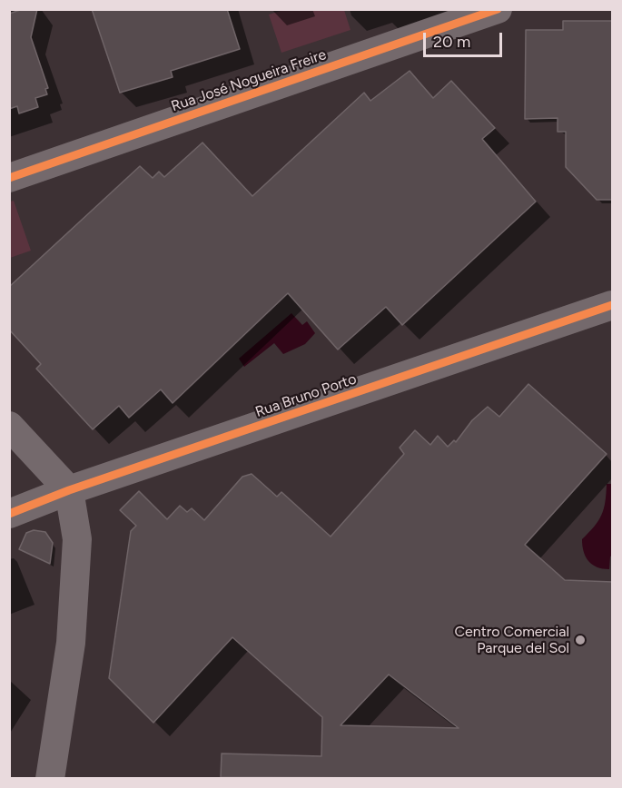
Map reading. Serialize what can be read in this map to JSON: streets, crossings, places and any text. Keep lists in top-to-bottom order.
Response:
{
  "streets": {
    "street": ["Rua José Nogueira Freire", "Rua Bruno Porto"]
  },
  "places": ["Centro Comercial Parque del Sol"],
  "scale_bar": "20 m"
}
